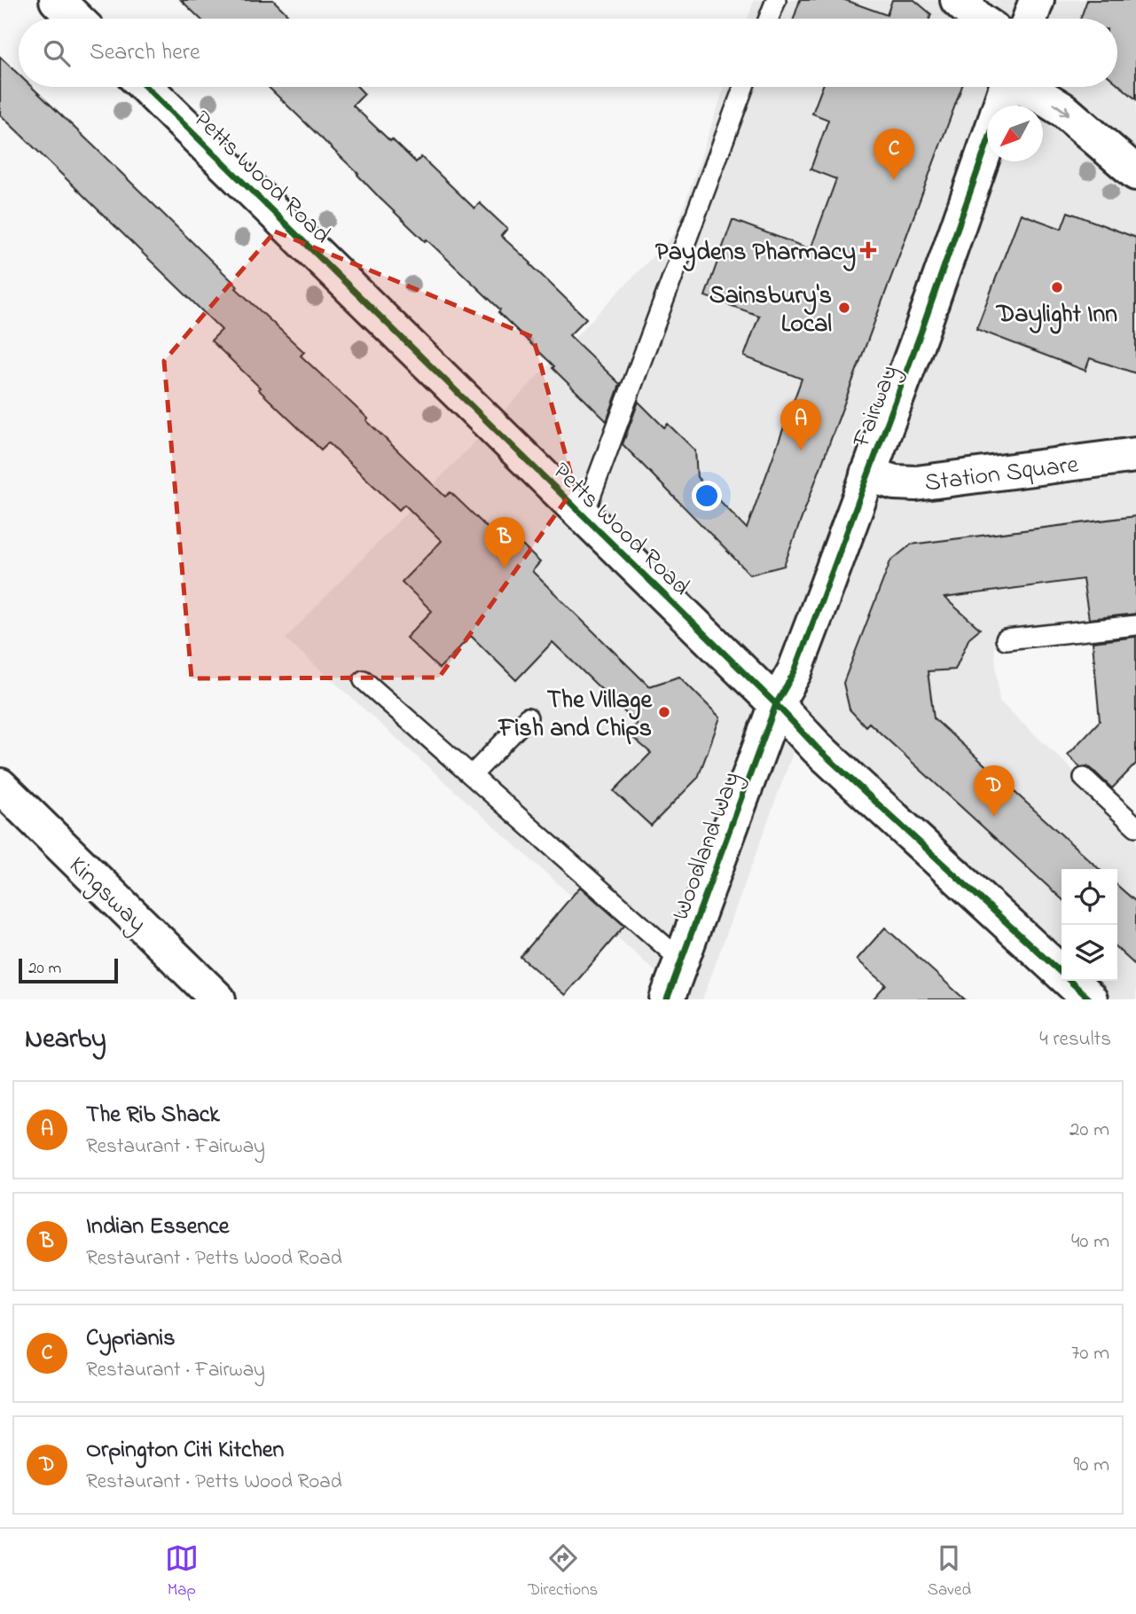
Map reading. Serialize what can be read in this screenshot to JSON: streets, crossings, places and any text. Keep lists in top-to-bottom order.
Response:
{
  "streets": {
    "street": [
      "Petts Wood Road",
      "Fairway",
      "Station Square",
      "Woodland Way",
      "Kingsway"
    ]
  },
  "crossings": [
    ["Petts Wood Road", "Fairway"],
    ["Petts Wood Road", "Woodland Way"],
    ["Fairway", "Station Square"],
    ["Fairway", "Woodland Way"]
  ],
  "places": {
    "health": ["Paydens Pharmacy"],
    "other": ["Daylight Inn", "Sainsbury's Local", "The Village Fish and Chips"]
  },
  "scale_bar": "20 m",
  "north": "bottom left",
  "page": {
    "search": "Search here",
    "pins": [
      "C",
      "A",
      "B",
      "D"
    ],
    "scale": "20 m",
    "heading": ["Nearby", "4 results"],
    "list": [
      {
        "mark": "A",
        "name": "The Rib Shack",
        "note": "Restaurant · Fairway",
        "value": "20 m"
      },
      {
        "mark": "B",
        "name": "Indian Essence",
        "note": "Restaurant · Petts Wood Road",
        "value": "40 m"
      },
      {
        "mark": "C",
        "name": "Cyprianis",
        "note": "Restaurant · Fairway",
        "value": "70 m"
      },
      {
        "mark": "D",
        "name": "Orpington Citi Kitchen",
        "note": "Restaurant · Petts Wood Road",
        "value": "90 m"
      }
    ],
    "nav": ["Map", "Directions", "Saved"]
  }
}
